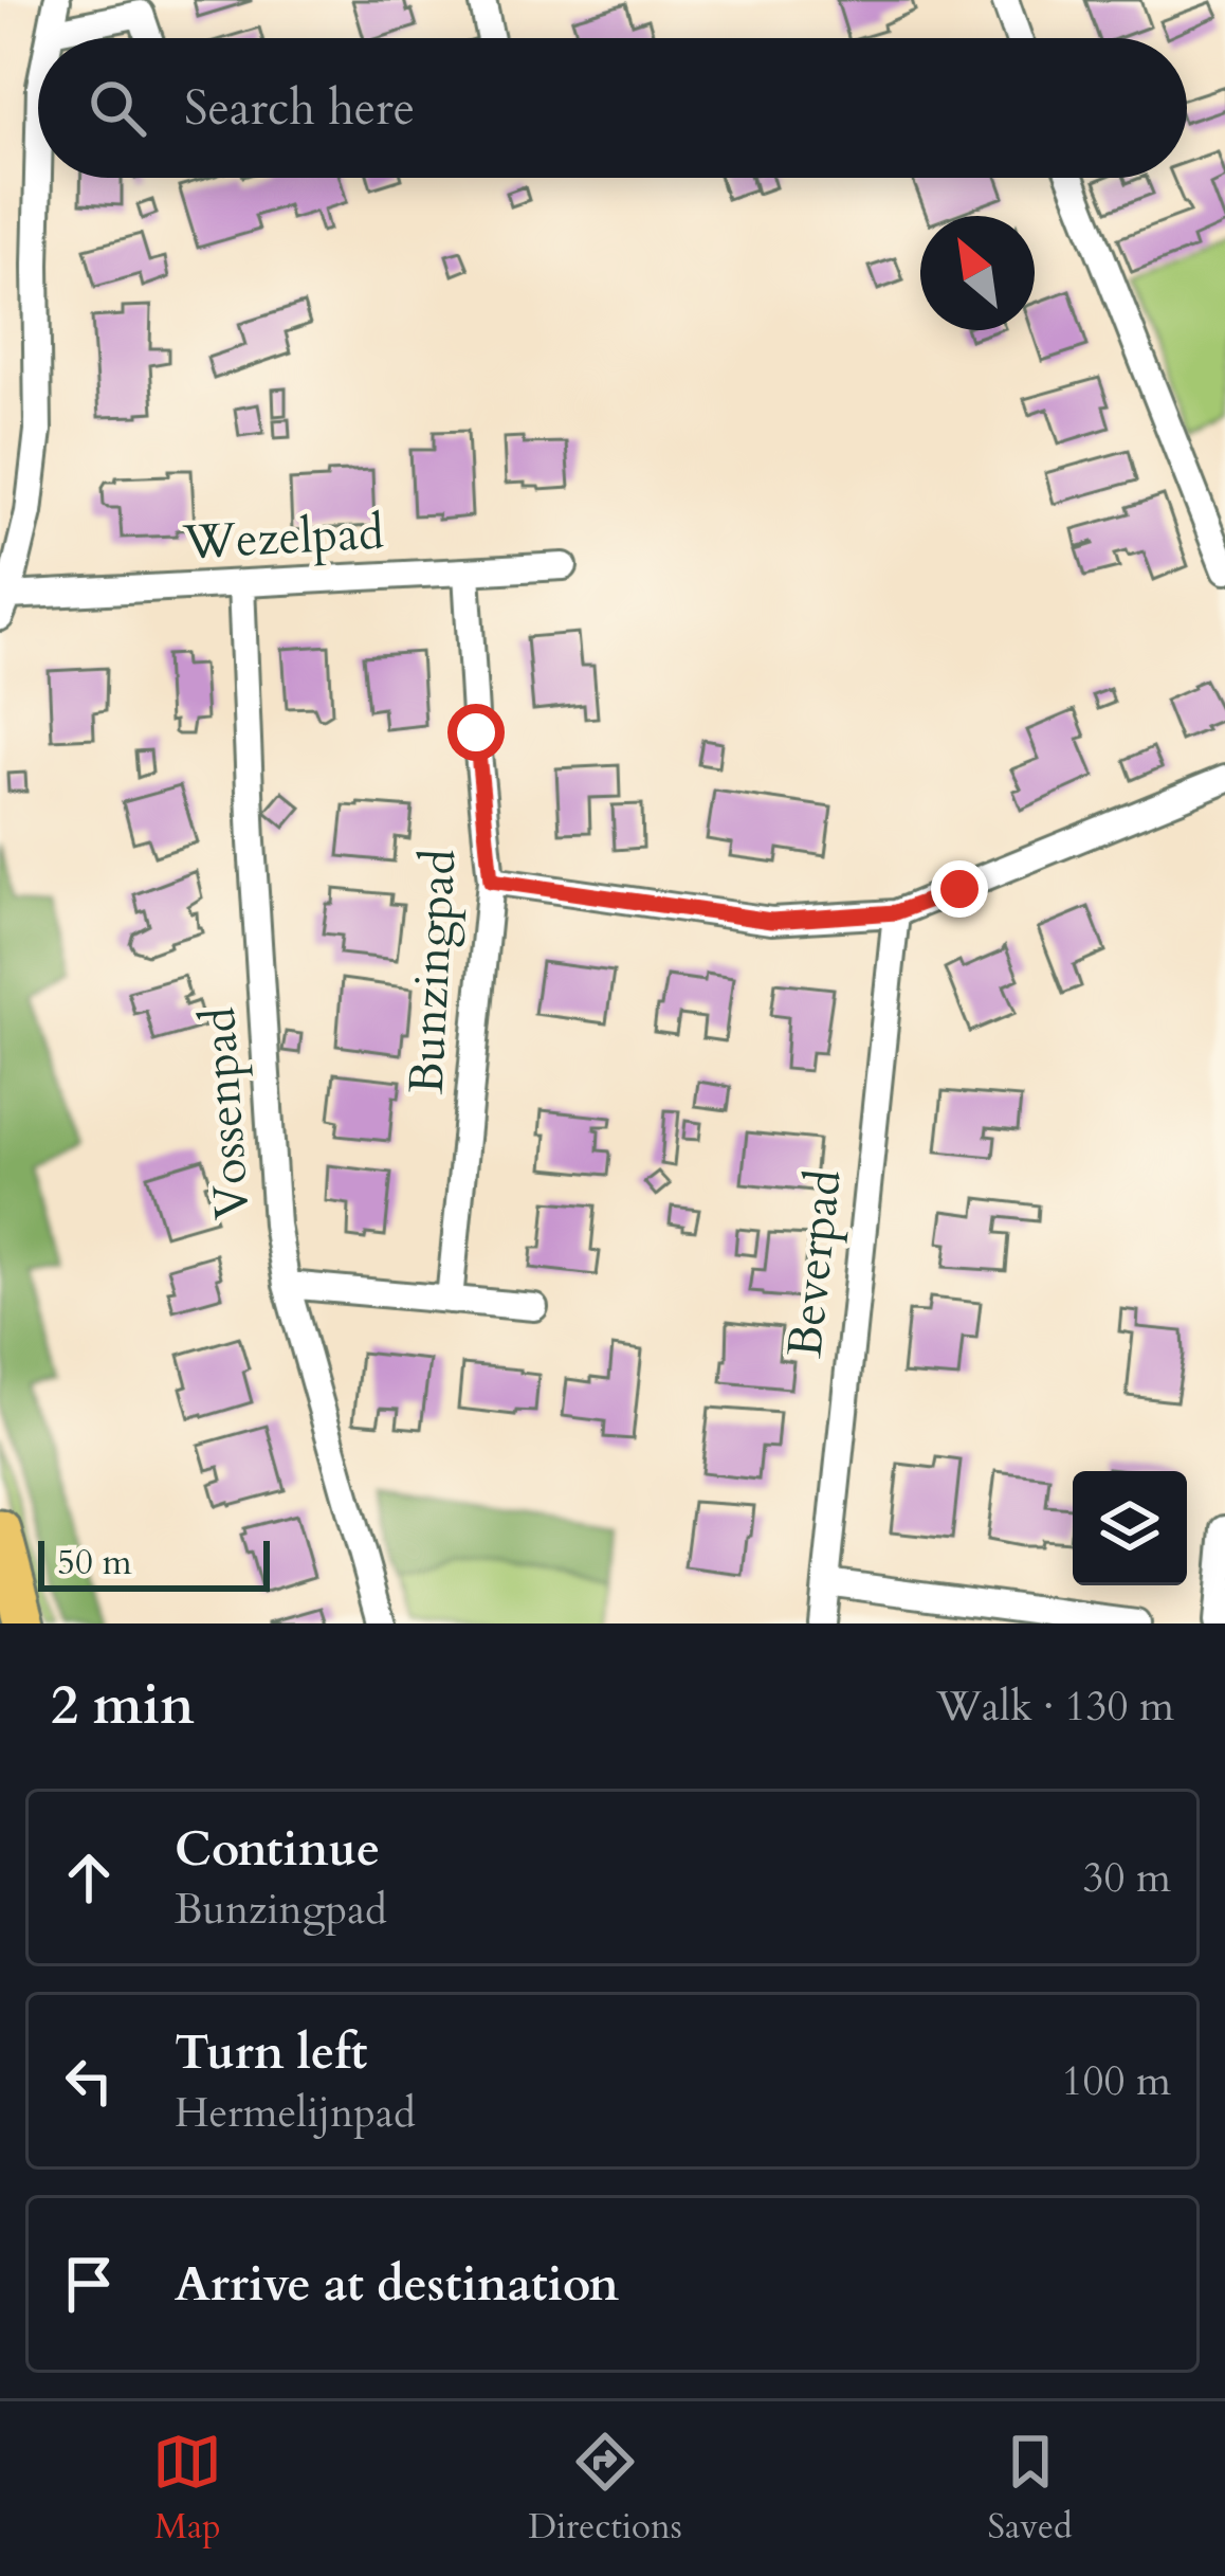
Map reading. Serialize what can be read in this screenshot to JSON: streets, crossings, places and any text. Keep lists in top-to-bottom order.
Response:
{
  "streets": {
    "street": [
      "Wezelpad",
      "Bunzingpad",
      "Vossenpad",
      "Beverpad"
    ]
  },
  "crossings": [
    ["Wezelpad", "Bunzingpad"],
    ["Wezelpad", "Vossenpad"]
  ],
  "scale_bar": "50 m",
  "north": "top left",
  "page": {
    "search": "Search here",
    "scale": "50 m",
    "heading": ["2 min", "Walk · 130 m"],
    "list": [
      ["Continue", "Bunzingpad", "30 m"],
      ["Turn left", "Hermelijnpad", "100 m"],
      "Arrive at destination"
    ],
    "nav": ["Map", "Directions", "Saved"]
  }
}
